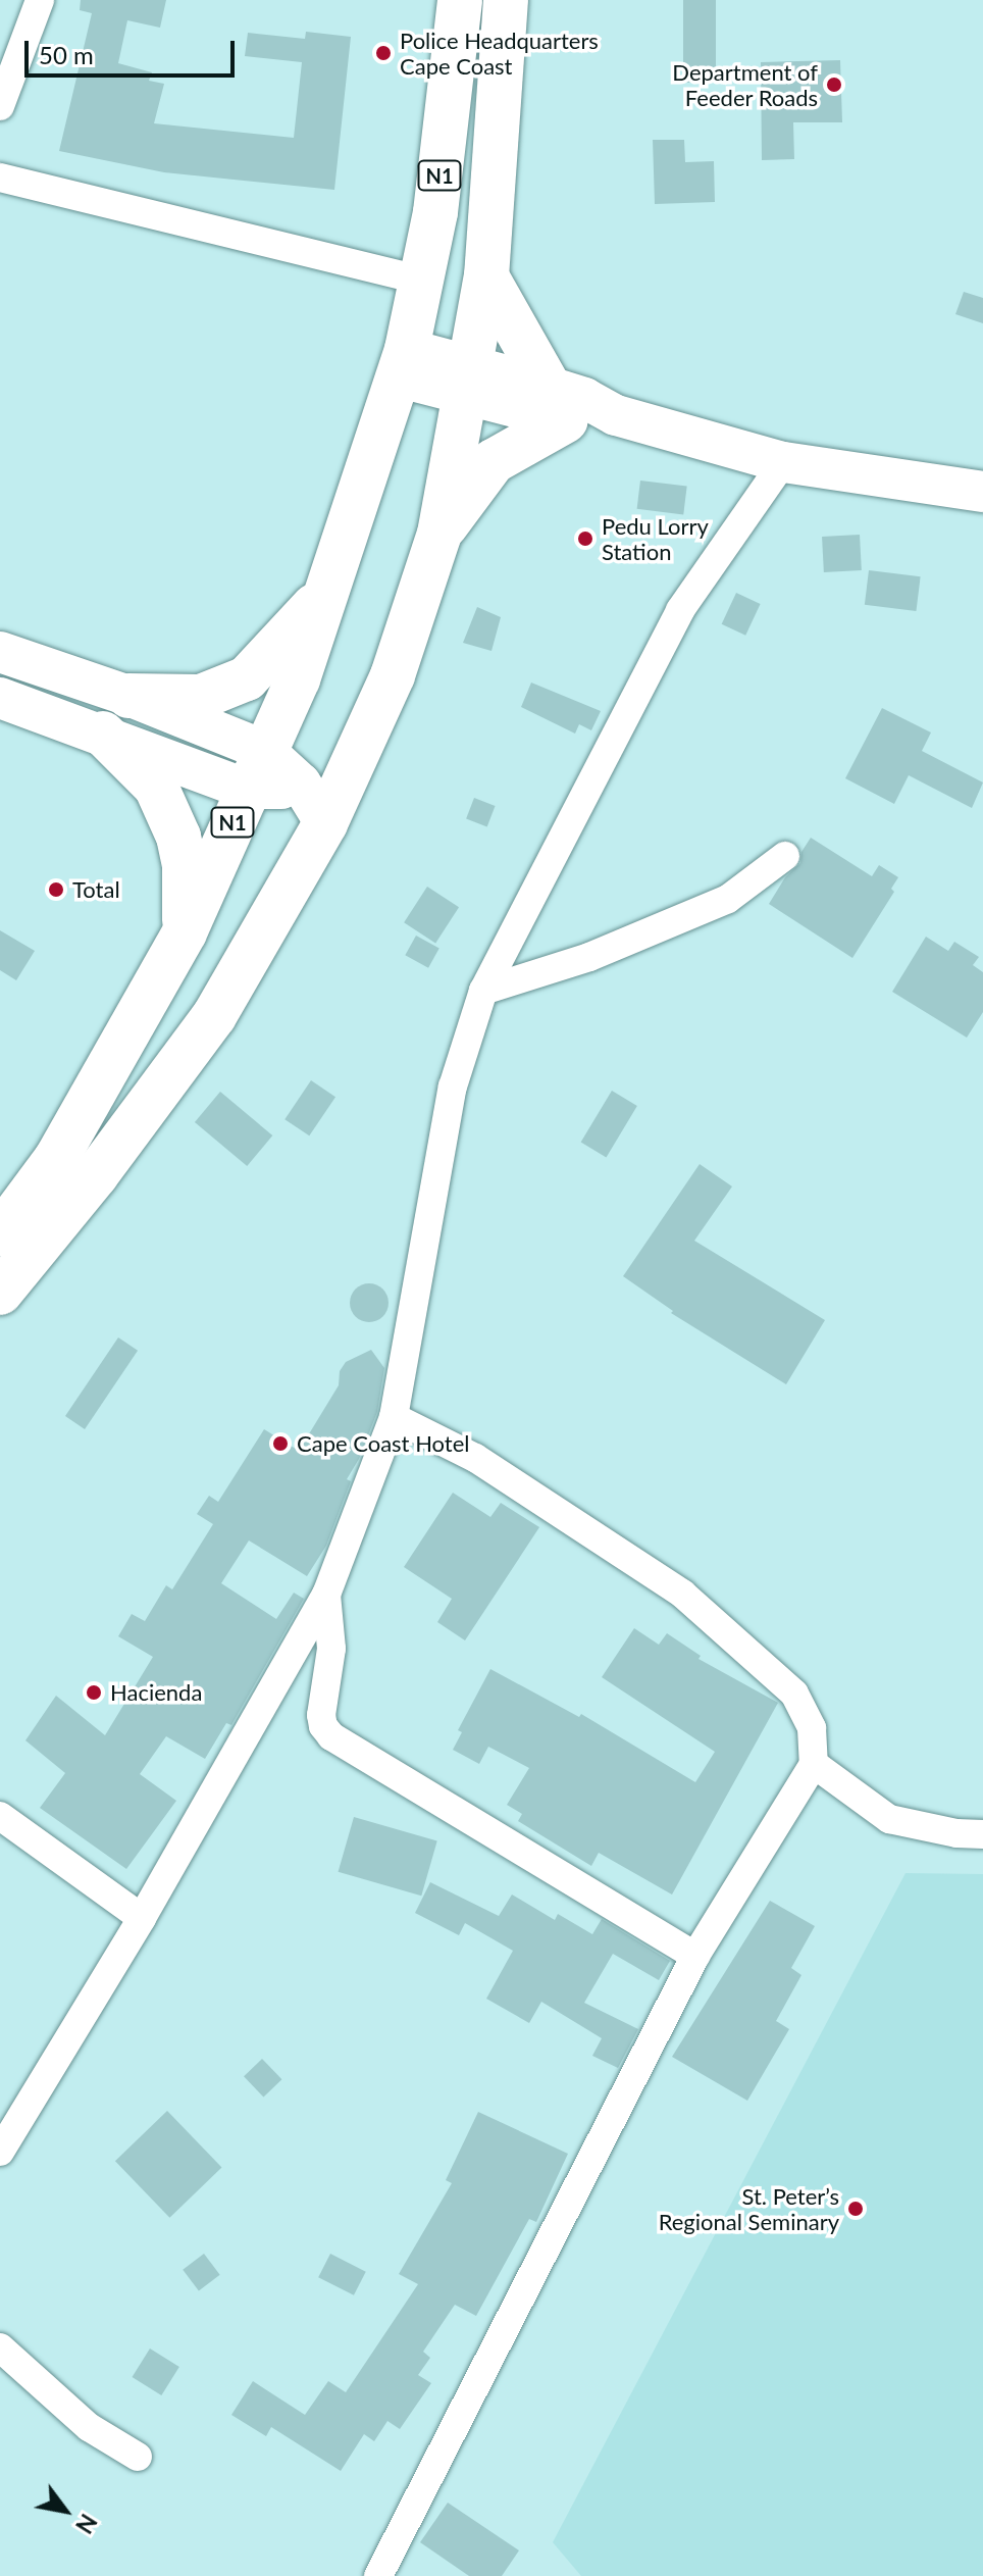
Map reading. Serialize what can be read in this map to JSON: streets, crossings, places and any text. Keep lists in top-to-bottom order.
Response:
{
  "streets": {
    "highway": ["N1"]
  },
  "places": [
    "Police Headquarters Cape Coast",
    "Department of Feeder Roads",
    "Pedu Lorry Station",
    "Total",
    "Cape Coast Hotel",
    "Hacienda",
    "St. Peter’s Regional Seminary"
  ],
  "scale_bar": "50 m",
  "north": "bottom right"
}
